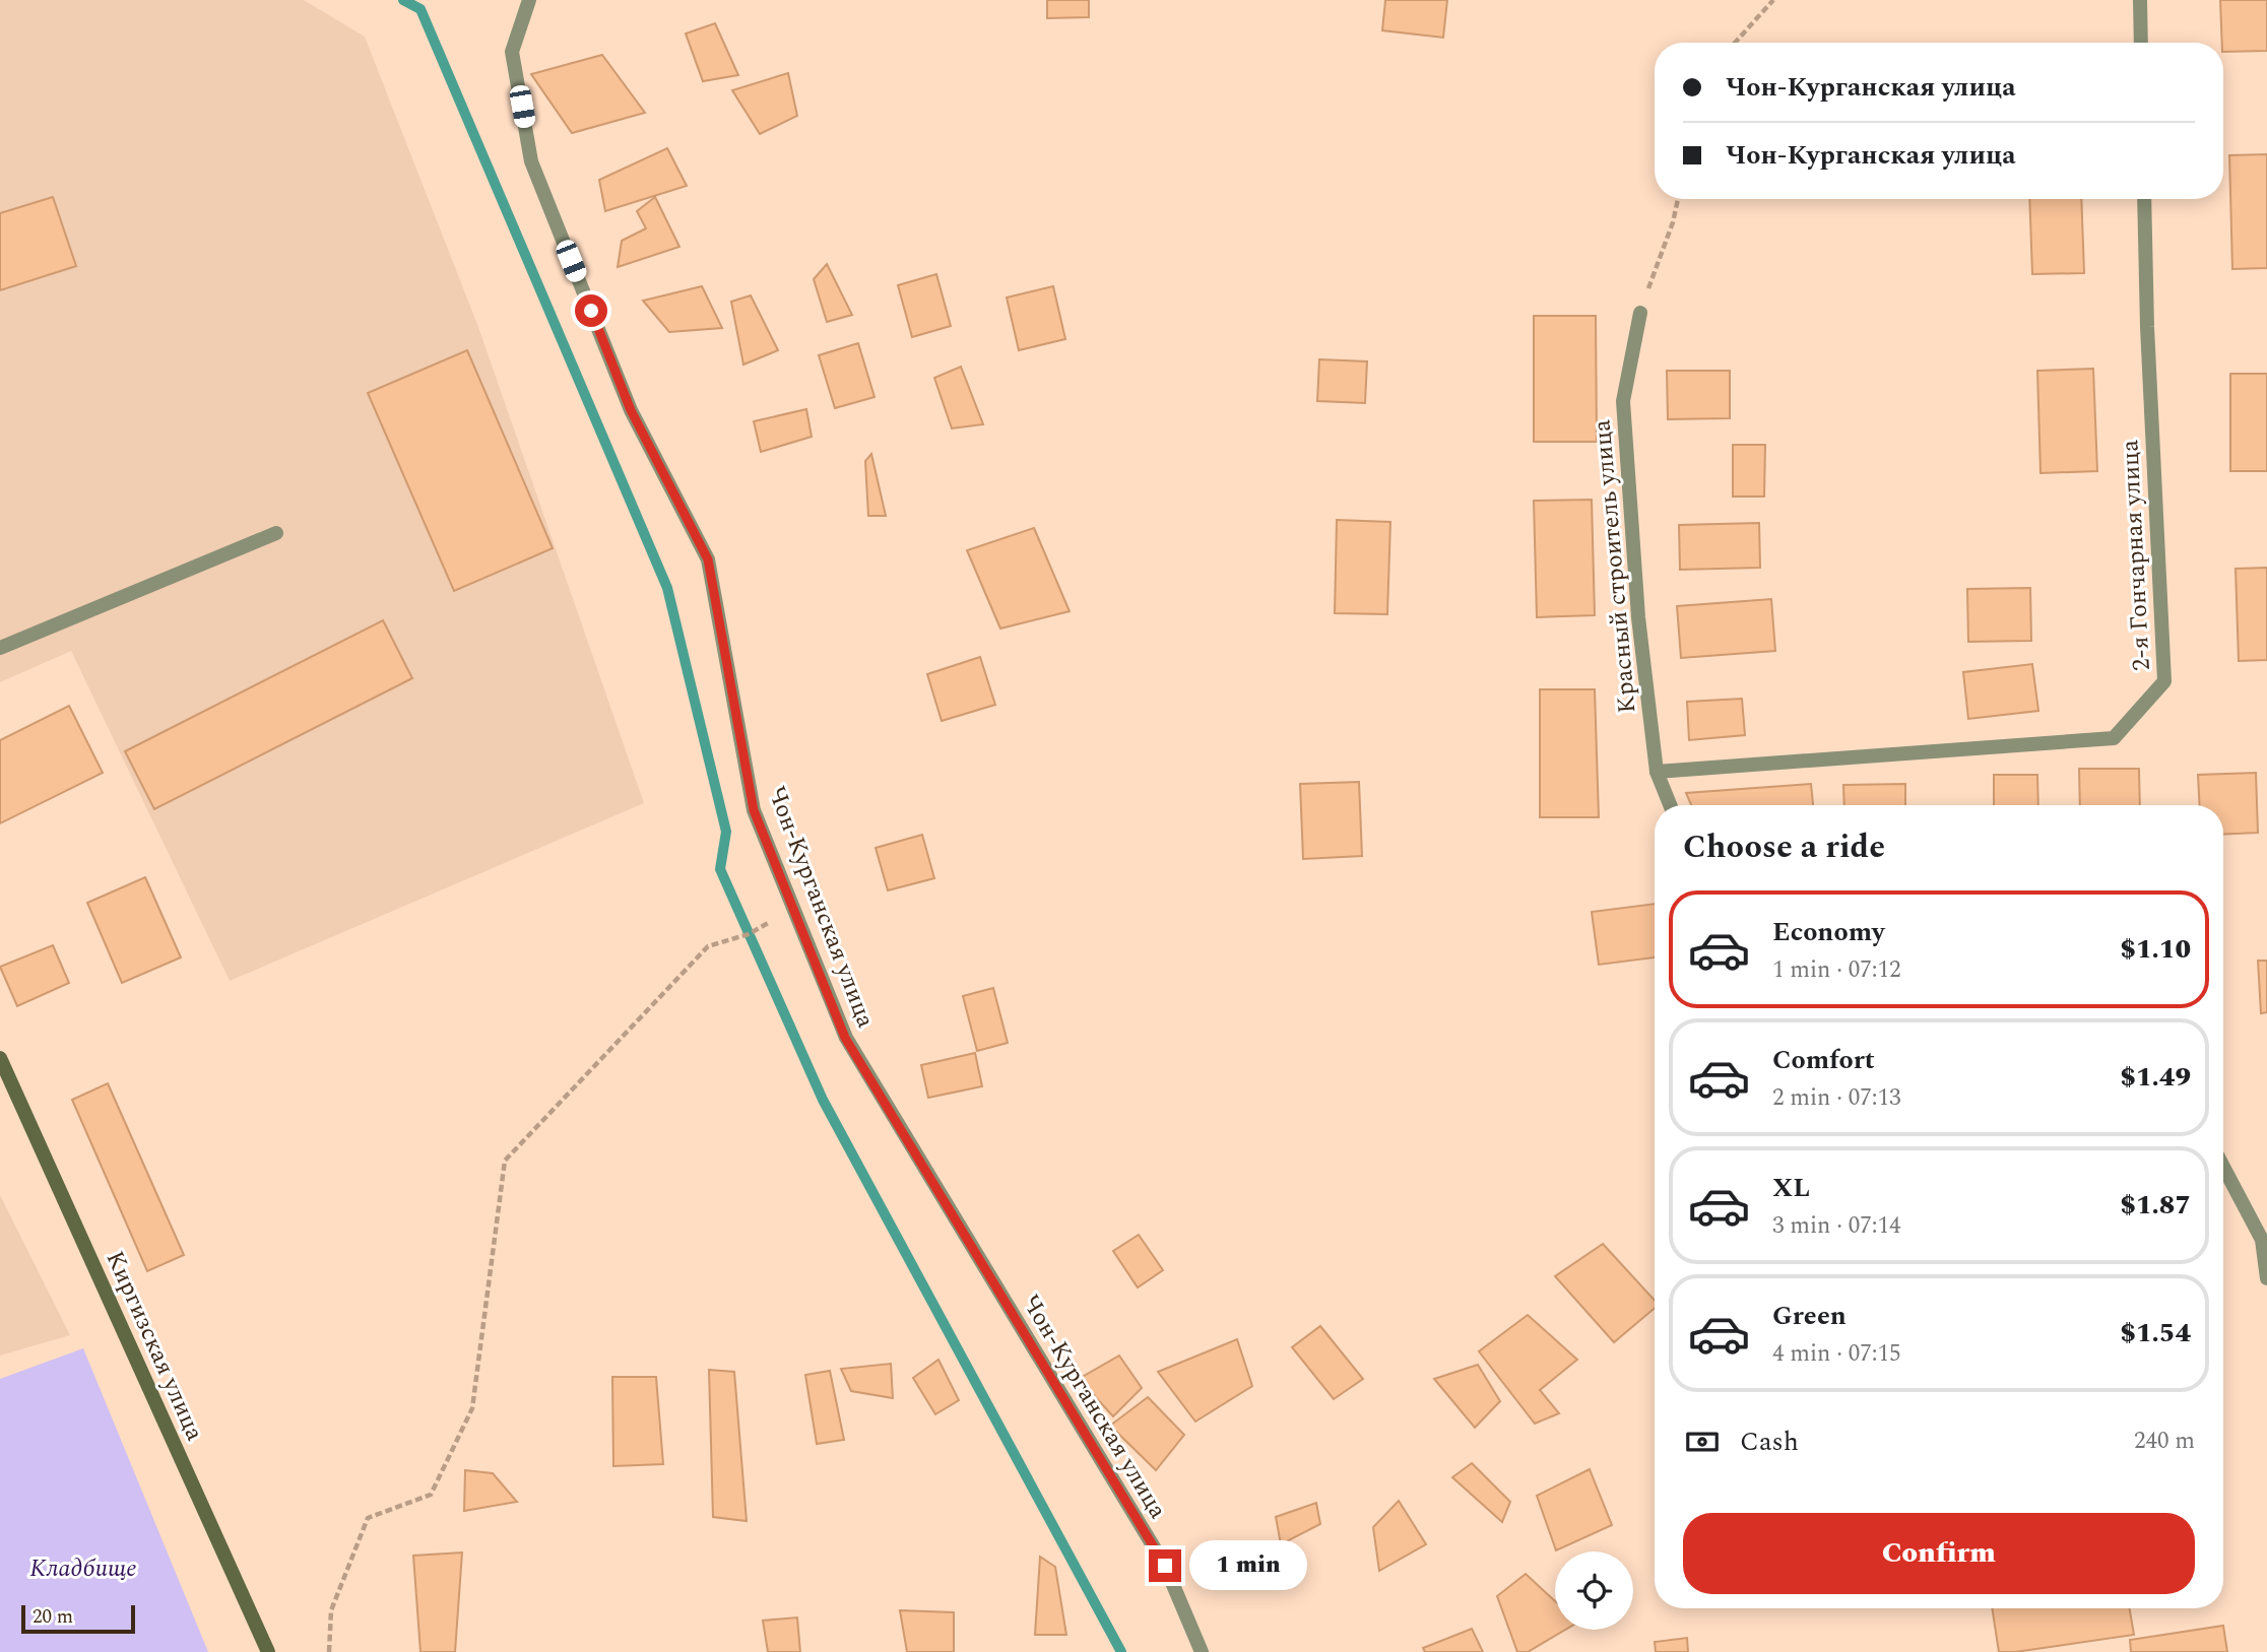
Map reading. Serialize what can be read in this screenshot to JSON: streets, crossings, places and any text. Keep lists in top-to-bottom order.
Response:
{
  "streets": {
    "main road": ["Киргизская улица"],
    "street": ["2-я Гончарная улица", "Красный строитель улица", "Чон-Курганская улица"]
  },
  "crossings": [
    ["2-я Гончарная улица", "Красный строитель улица"]
  ],
  "parks": ["Кладбище"],
  "scale_bar": "20 m",
  "page": {
    "banner": ["Чон-Курганская улица", "Чон-Курганская улица"],
    "heading": "Choose a ride",
    "list": [
      {
        "name": "Economy",
        "note": "1 min · 07:12",
        "value": "$1.10"
      },
      {
        "name": "Comfort",
        "note": "2 min · 07:13",
        "value": "$1.49"
      },
      {
        "name": "XL",
        "note": "3 min · 07:14",
        "value": "$1.87"
      },
      {
        "name": "Green",
        "note": "4 min · 07:15",
        "value": "$1.54"
      }
    ],
    "pay": ["Cash", "240 m"],
    "buttons": "Confirm",
    "bubble": "1 min",
    "scale": "20 m"
  }
}
